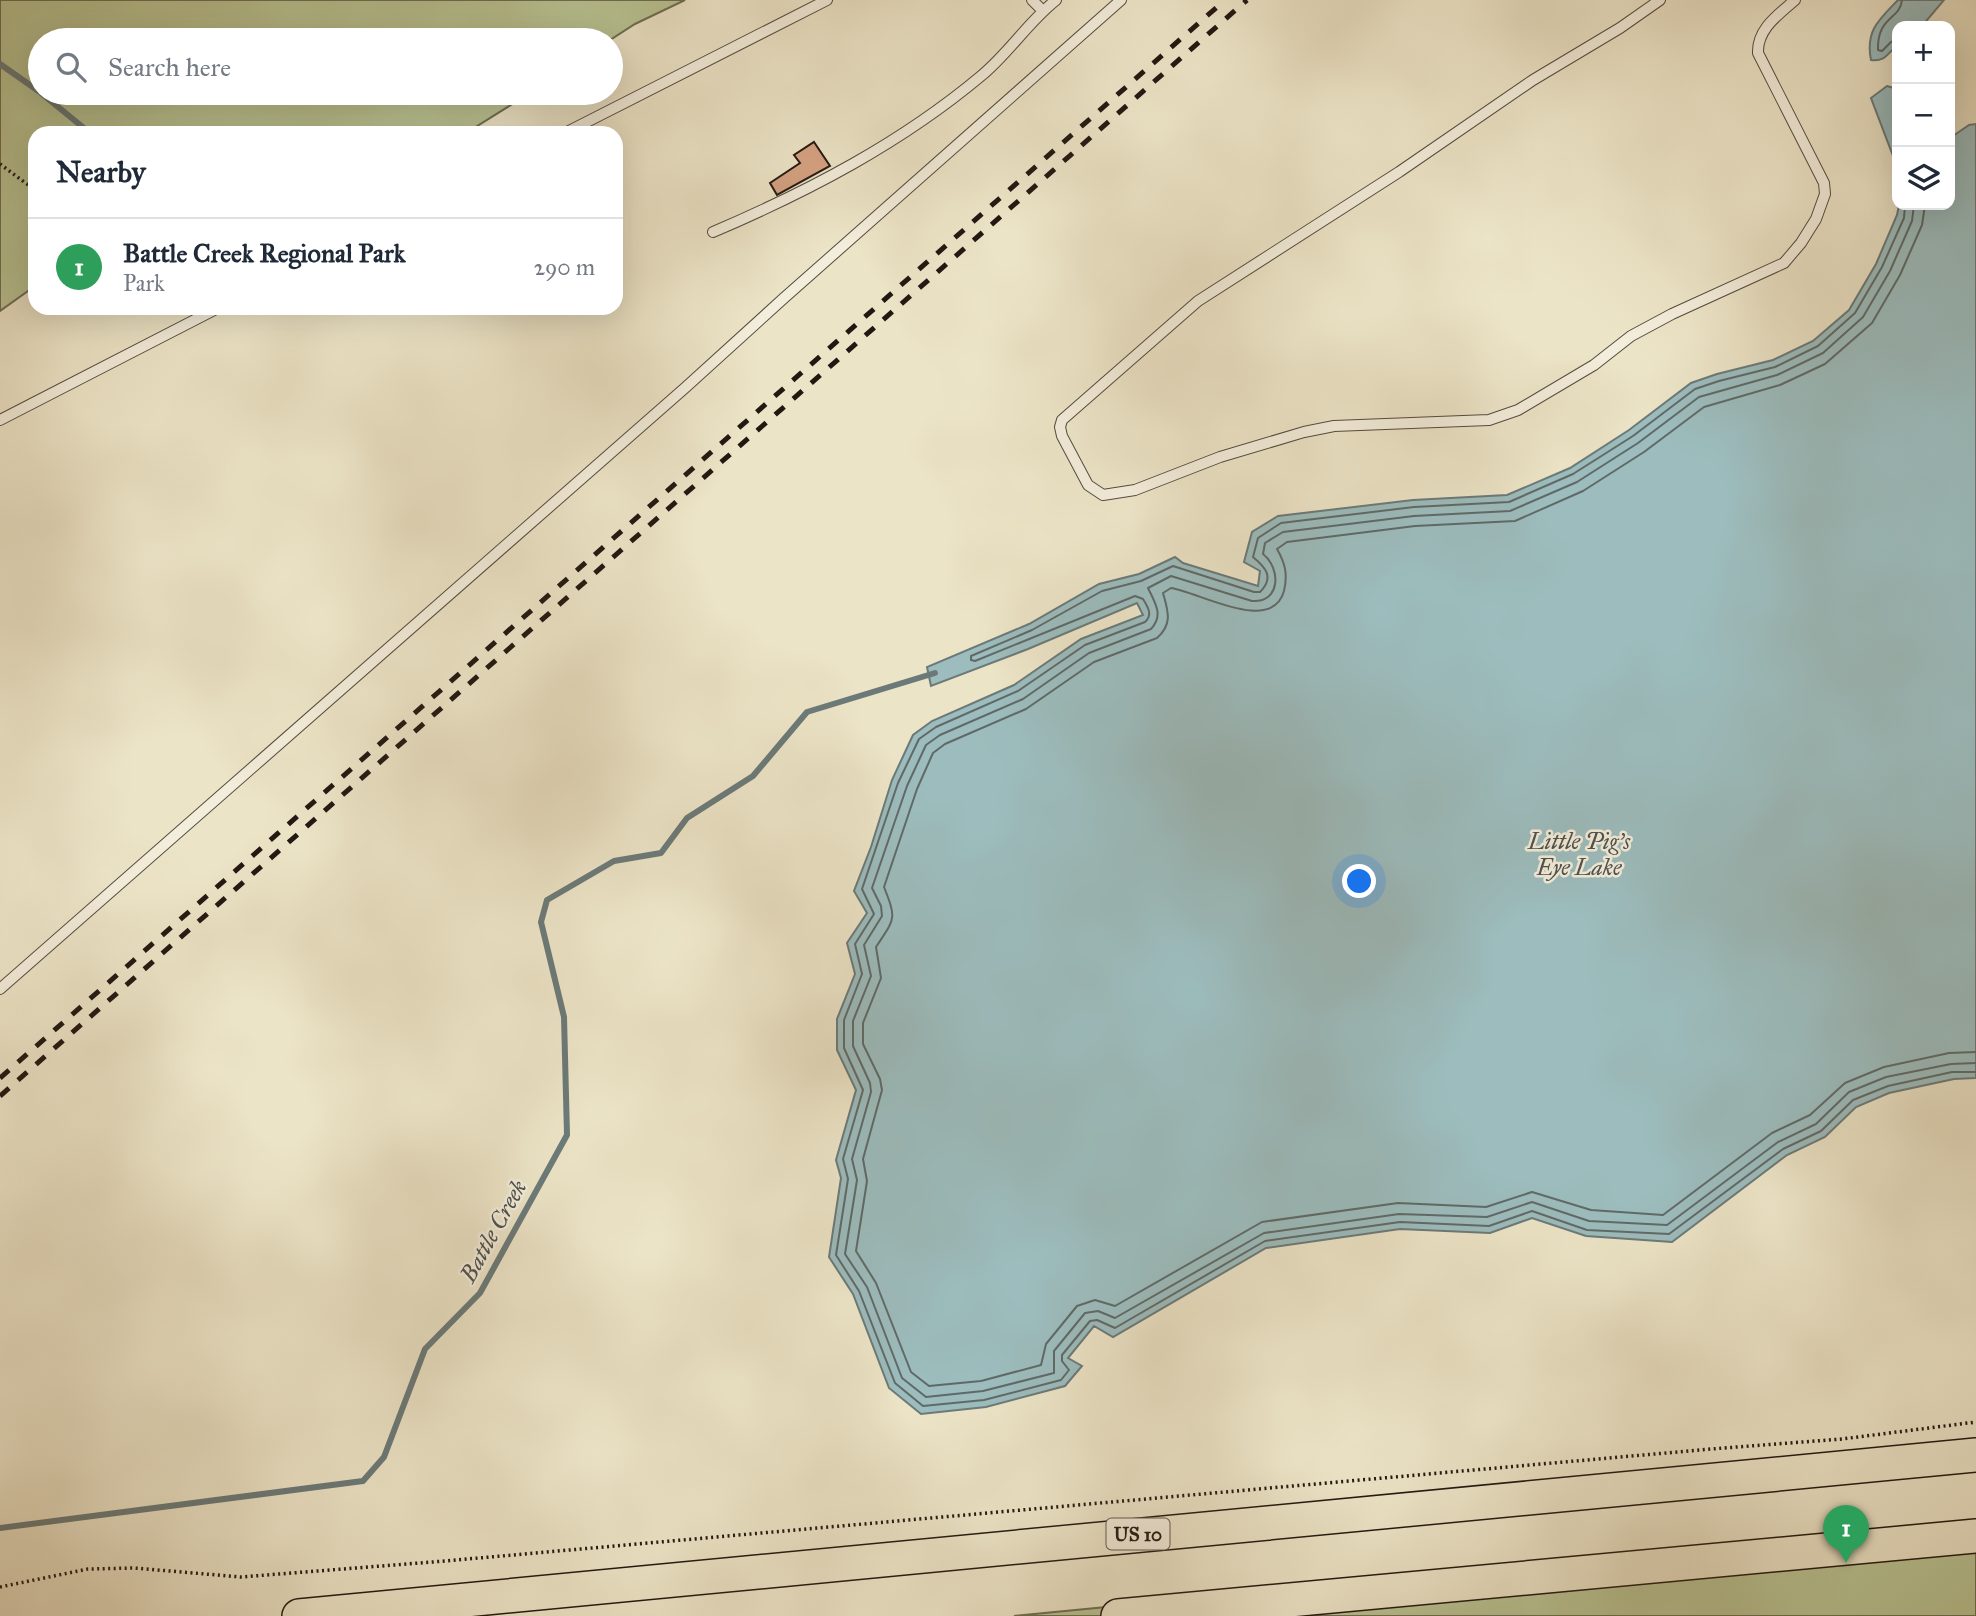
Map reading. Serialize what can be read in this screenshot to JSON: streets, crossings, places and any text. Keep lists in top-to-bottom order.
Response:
{
  "streets": {
    "highway": ["US 10"]
  },
  "water": ["Little Pig's Eye Lake", "Battle Creek"],
  "page": {
    "map_buttons": ["+", "−"],
    "search": "Search here",
    "heading": "Nearby",
    "list": [
      {
        "mark": "1",
        "name": "Battle Creek Regional Park",
        "note": "Park",
        "value": "290 m"
      }
    ],
    "pins": "1"
  }
}
